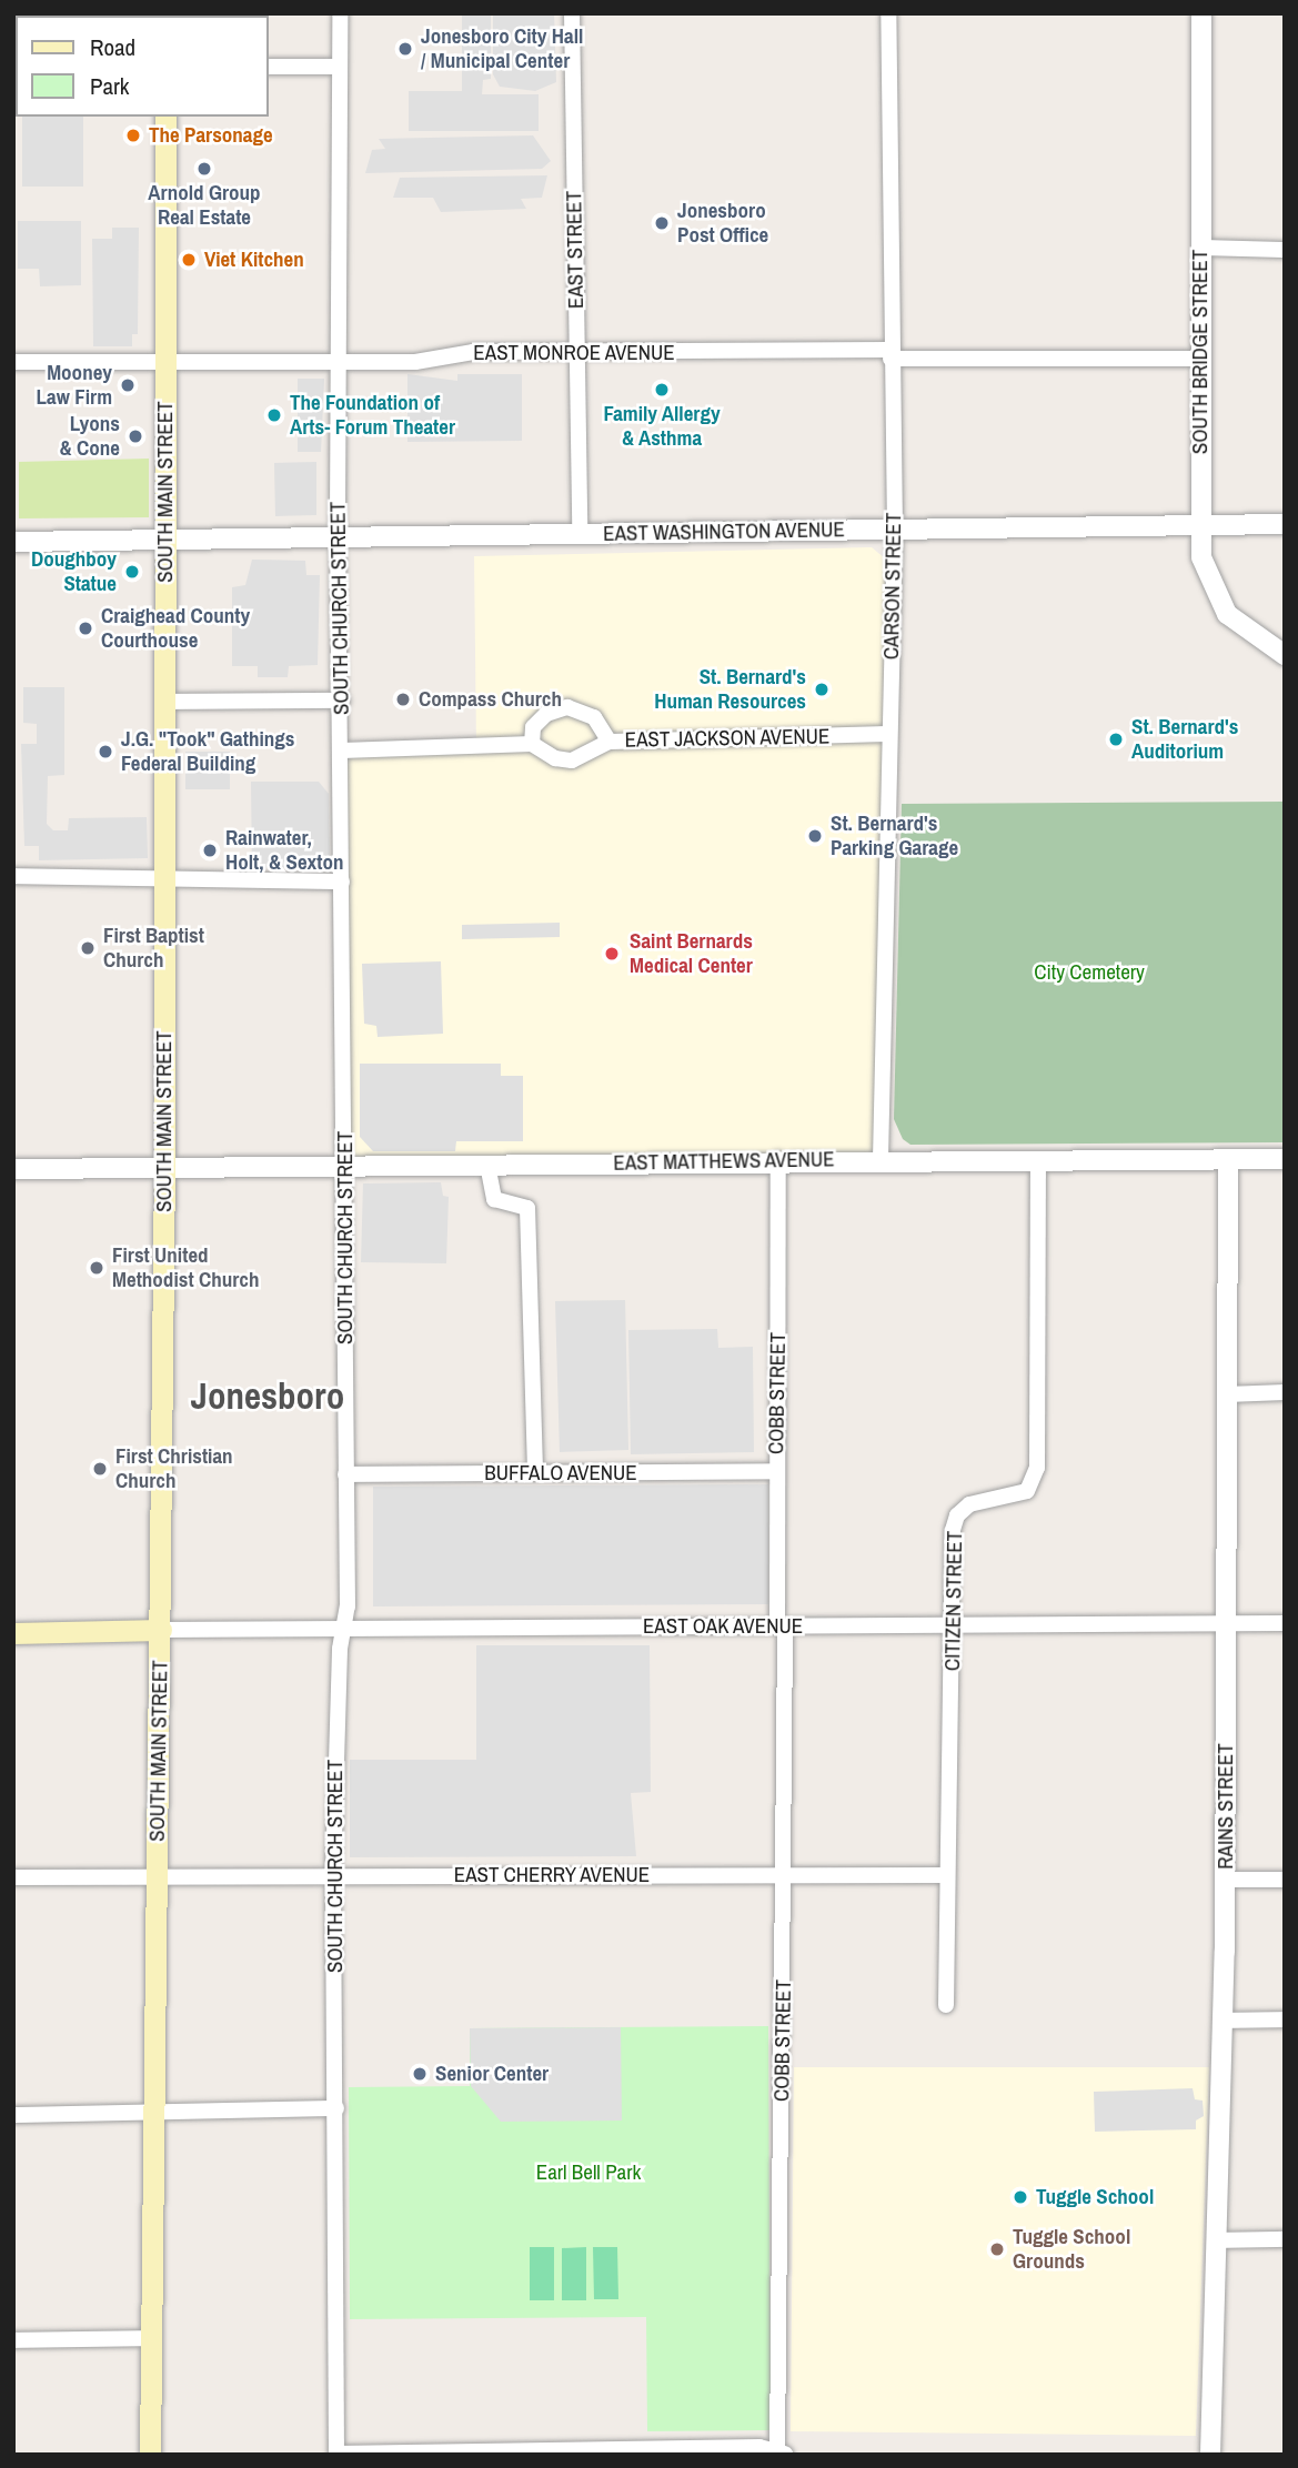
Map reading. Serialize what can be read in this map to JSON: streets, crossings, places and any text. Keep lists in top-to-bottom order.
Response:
{
  "streets": {
    "main road": ["SOUTH MAIN STREET"],
    "street": [
      "EAST STREET",
      "SOUTH BRIDGE STREET",
      "EAST MONROE AVENUE",
      "EAST WASHINGTON AVENUE",
      "CARSON STREET",
      "SOUTH CHURCH STREET",
      "EAST JACKSON AVENUE",
      "EAST MATTHEWS AVENUE",
      "COBB STREET",
      "BUFFALO AVENUE",
      "CITIZEN STREET",
      "EAST OAK AVENUE",
      "RAINS STREET",
      "EAST CHERRY AVENUE"
    ]
  },
  "crossings": [
    ["EAST STREET", "EAST MONROE AVENUE"],
    ["EAST STREET", "EAST WASHINGTON AVENUE"],
    ["SOUTH BRIDGE STREET", "EAST MONROE AVENUE"],
    ["SOUTH BRIDGE STREET", "EAST WASHINGTON AVENUE"],
    ["EAST MONROE AVENUE", "SOUTH MAIN STREET"],
    ["EAST MONROE AVENUE", "CARSON STREET"],
    ["EAST MONROE AVENUE", "SOUTH CHURCH STREET"],
    ["SOUTH MAIN STREET", "EAST WASHINGTON AVENUE"],
    ["SOUTH MAIN STREET", "EAST MATTHEWS AVENUE"],
    ["SOUTH MAIN STREET", "EAST OAK AVENUE"],
    ["SOUTH MAIN STREET", "EAST CHERRY AVENUE"],
    ["EAST WASHINGTON AVENUE", "CARSON STREET"],
    ["EAST WASHINGTON AVENUE", "SOUTH CHURCH STREET"],
    ["CARSON STREET", "EAST JACKSON AVENUE"],
    ["CARSON STREET", "EAST MATTHEWS AVENUE"],
    ["SOUTH CHURCH STREET", "EAST JACKSON AVENUE"],
    ["SOUTH CHURCH STREET", "EAST MATTHEWS AVENUE"],
    ["SOUTH CHURCH STREET", "BUFFALO AVENUE"],
    ["SOUTH CHURCH STREET", "EAST OAK AVENUE"],
    ["SOUTH CHURCH STREET", "EAST CHERRY AVENUE"],
    ["EAST MATTHEWS AVENUE", "COBB STREET"],
    ["EAST MATTHEWS AVENUE", "CITIZEN STREET"],
    ["EAST MATTHEWS AVENUE", "RAINS STREET"],
    ["COBB STREET", "BUFFALO AVENUE"],
    ["COBB STREET", "EAST OAK AVENUE"],
    ["COBB STREET", "EAST CHERRY AVENUE"],
    ["CITIZEN STREET", "EAST OAK AVENUE"],
    ["CITIZEN STREET", "EAST CHERRY AVENUE"],
    ["EAST OAK AVENUE", "RAINS STREET"]
  ],
  "districts": ["Jonesboro"],
  "parks": ["City Cemetery", "Earl Bell Park"],
  "places": [
    "Jonesboro City Hall / Municipal Center",
    "The Parsonage",
    "Arnold Group Real Estate",
    "Jonesboro Post Office",
    "Viet Kitchen",
    "Mooney Law Firm",
    "Family Allergy & Asthma",
    "The Foundation of Arts- Forum Theater",
    "Lyons & Cone",
    "Doughboy Statue",
    "Craighead County Courthouse",
    "St. Bernard's Human Resources",
    "Compass Church",
    "St. Bernard's Auditorium",
    "J.G. \"Took\" Gathings Federal Building",
    "St. Bernard's Parking Garage",
    "Rainwater, Holt, & Sexton",
    "First Baptist Church",
    "Saint Bernards Medical Center",
    "First United Methodist Church",
    "First Christian Church",
    "Senior Center",
    "Tuggle School",
    "Tuggle School Grounds"
  ],
  "legend": ["Road", "Park"]
}
